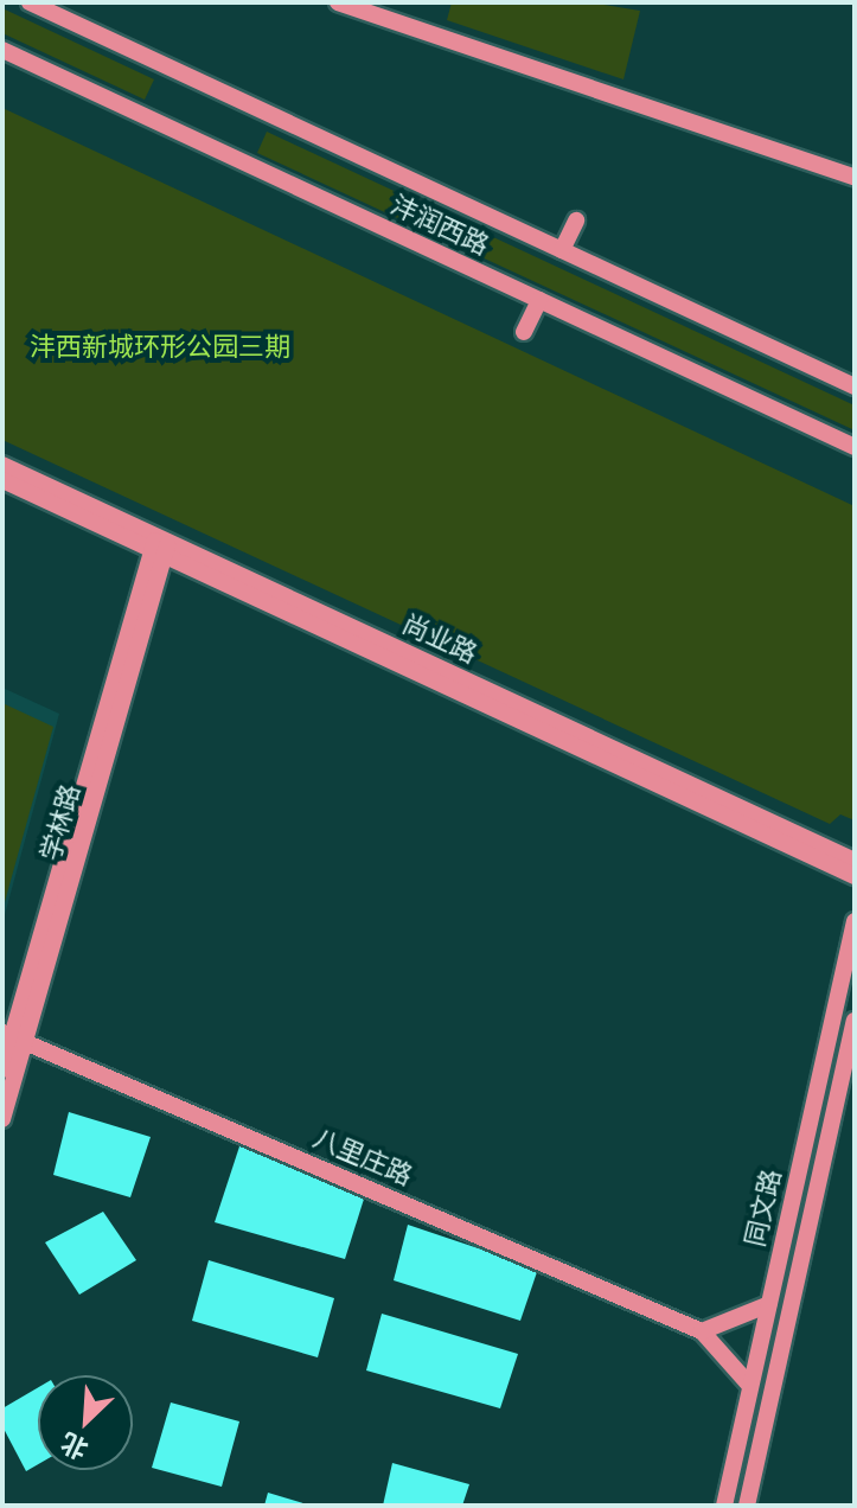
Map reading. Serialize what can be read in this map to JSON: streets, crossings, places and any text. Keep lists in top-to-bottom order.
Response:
{
  "streets": {
    "street": [
      "沣润西路",
      "尚业路",
      "学林路",
      "八里庄路",
      "同文路"
    ]
  },
  "crossings": [
    ["尚业路", "学林路"],
    ["学林路", "八里庄路"]
  ],
  "parks": ["沣西新城环形公园三期"],
  "north": "bottom left"
}
